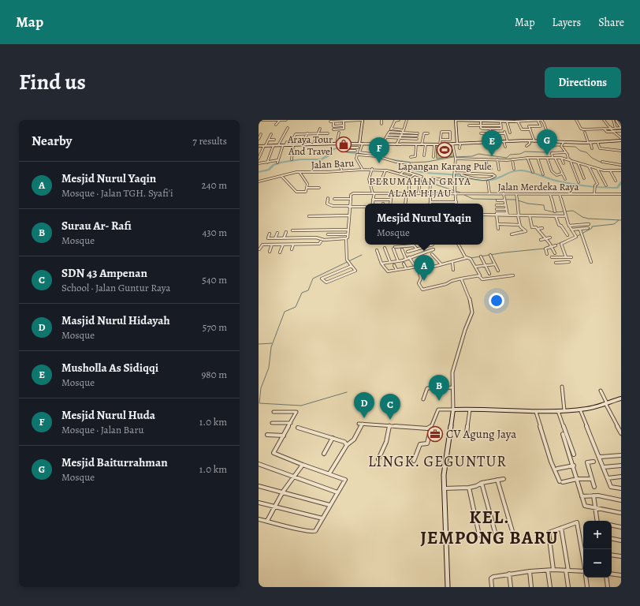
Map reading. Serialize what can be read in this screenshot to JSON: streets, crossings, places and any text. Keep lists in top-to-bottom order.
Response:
{
  "streets": {
    "street": ["Jalan Baru", "Jalan Merdeka Raya"]
  },
  "districts": ["PERUMAHAN GRIYA ALAM HIJAU", "LINGK. GEGUNTUR", "KEL. JEMPONG BARU"],
  "places": {
    "shop": ["Araya Tour And Travel"],
    "sports": ["Lapangan Karang Pule"],
    "office": ["CV Agung Jaya"]
  },
  "page": {
    "header": "Map",
    "nav": ["Map", "Layers", "Share"],
    "title": "Find us",
    "buttons": "Directions",
    "heading": ["Nearby", "7 results"],
    "pins": [
      "G",
      "E",
      "F",
      "A",
      "B",
      "D",
      "C"
    ],
    "list": [
      {
        "mark": "A",
        "name": "Mesjid Nurul Yaqin",
        "note": "Mosque · Jalan TGH. Syafi'i",
        "value": "240 m"
      },
      {
        "mark": "B",
        "name": "Surau Ar- Rafi",
        "note": "Mosque",
        "value": "430 m"
      },
      {
        "mark": "C",
        "name": "SDN 43 Ampenan",
        "note": "School · Jalan Guntur Raya",
        "value": "540 m"
      },
      {
        "mark": "D",
        "name": "Masjid Nurul Hidayah",
        "note": "Mosque",
        "value": "570 m"
      },
      {
        "mark": "E",
        "name": "Musholla As Sidiqqi",
        "note": "Mosque",
        "value": "980 m"
      },
      {
        "mark": "F",
        "name": "Mesjid Nurul Huda",
        "note": "Mosque · Jalan Baru",
        "value": "1.0 km"
      },
      {
        "mark": "G",
        "name": "Mesjid Baiturrahman",
        "note": "Mosque",
        "value": "1.0 km"
      }
    ],
    "popup": ["Mesjid Nurul Yaqin", "Mosque"],
    "map_buttons": ["+", "−"]
  }
}
